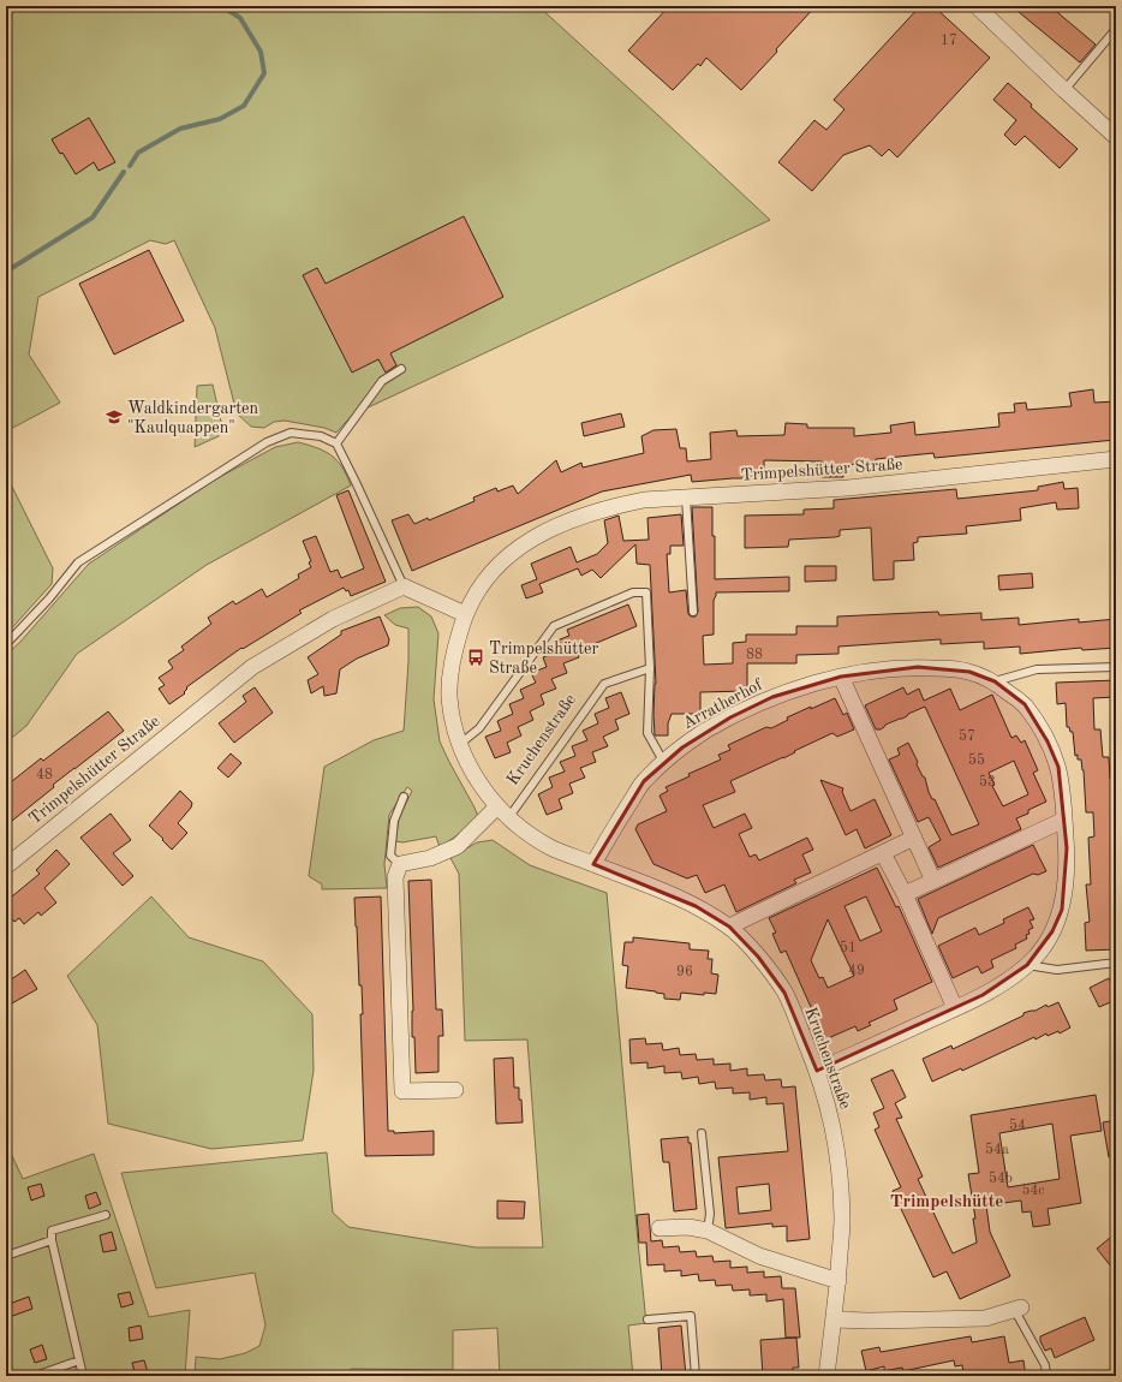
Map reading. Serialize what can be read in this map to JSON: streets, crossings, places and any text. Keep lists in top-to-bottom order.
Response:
{
  "streets": {
    "street": ["Trimpelshütter Straße", "Arratherhof", "Kruchenstraße"]
  },
  "crossings": [
    ["Trimpelshütter Straße", "Kruchenstraße"],
    ["Arratherhof", "Kruchenstraße"]
  ],
  "districts": ["Trimpelshütte"],
  "places": {
    "school or university": ["Waldkindergarten \"Kaulquappen\""],
    "bus stop": ["Trimpelshütter Straße"]
  },
  "house_numbers": [
    "17",
    "88",
    "57",
    "55",
    "48",
    "53",
    "51",
    "49",
    "96",
    "54",
    "54a",
    "54b",
    "54c"
  ]
}
